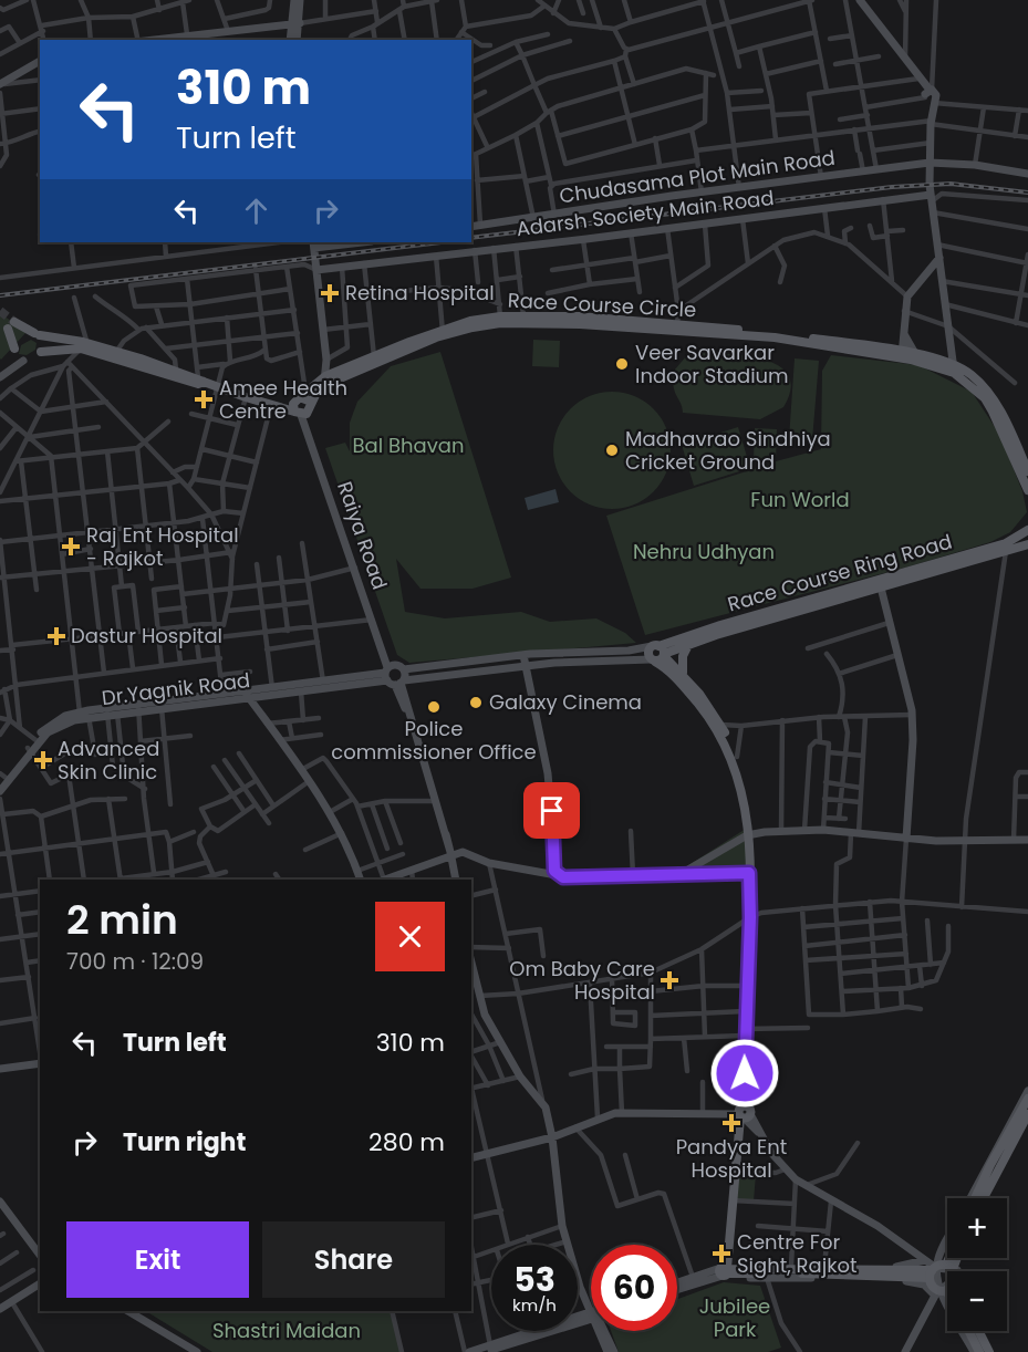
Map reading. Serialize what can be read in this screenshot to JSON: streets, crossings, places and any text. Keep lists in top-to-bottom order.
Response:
{
  "streets": {
    "main road": ["Race Course Circle", "Race Course Ring Road"],
    "street": [
      "Chudasama Plot Main Road",
      "Adarsh Society Main Road",
      "Raiya Road",
      "Dr.Yagnik Road"
    ]
  },
  "crossings": [
    ["Race Course Circle", "Raiya Road"],
    ["Raiya Road", "Race Course Ring Road"],
    ["Raiya Road", "Dr.Yagnik Road"],
    ["Race Course Ring Road", "Dr.Yagnik Road"]
  ],
  "parks": [
    "Bal Bhavan",
    "Fun World",
    "Nehru Udhyan",
    "Jubilee Park",
    "Shastri Maidan"
  ],
  "places": {
    "health": [
      "Retina Hospital",
      "Amee Health Centre",
      "Raj Ent Hospital - Rajkot",
      "Dastur Hospital",
      "Advanced Skin Clinic",
      "Om Baby Care Hospital",
      "Pandya Ent Hospital",
      "Centre For Sight, Rajkot"
    ],
    "other": [
      "Veer Savarkar Indoor Stadium",
      "Madhavrao Sindhiya Cricket Ground",
      "Galaxy Cinema",
      "Police commissioner Office"
    ]
  },
  "page": {
    "turn": ["310 m", "Turn left"],
    "heading": ["2 min", "700 m · 12:09"],
    "list": [
      {
        "name": "Turn left",
        "value": "310 m"
      },
      {
        "name": "Turn right",
        "value": "280 m"
      }
    ],
    "map_buttons": ["+", "−"],
    "buttons": ["Exit", "Share"],
    "speed": "53 km/h",
    "limit": "60"
  }
}
